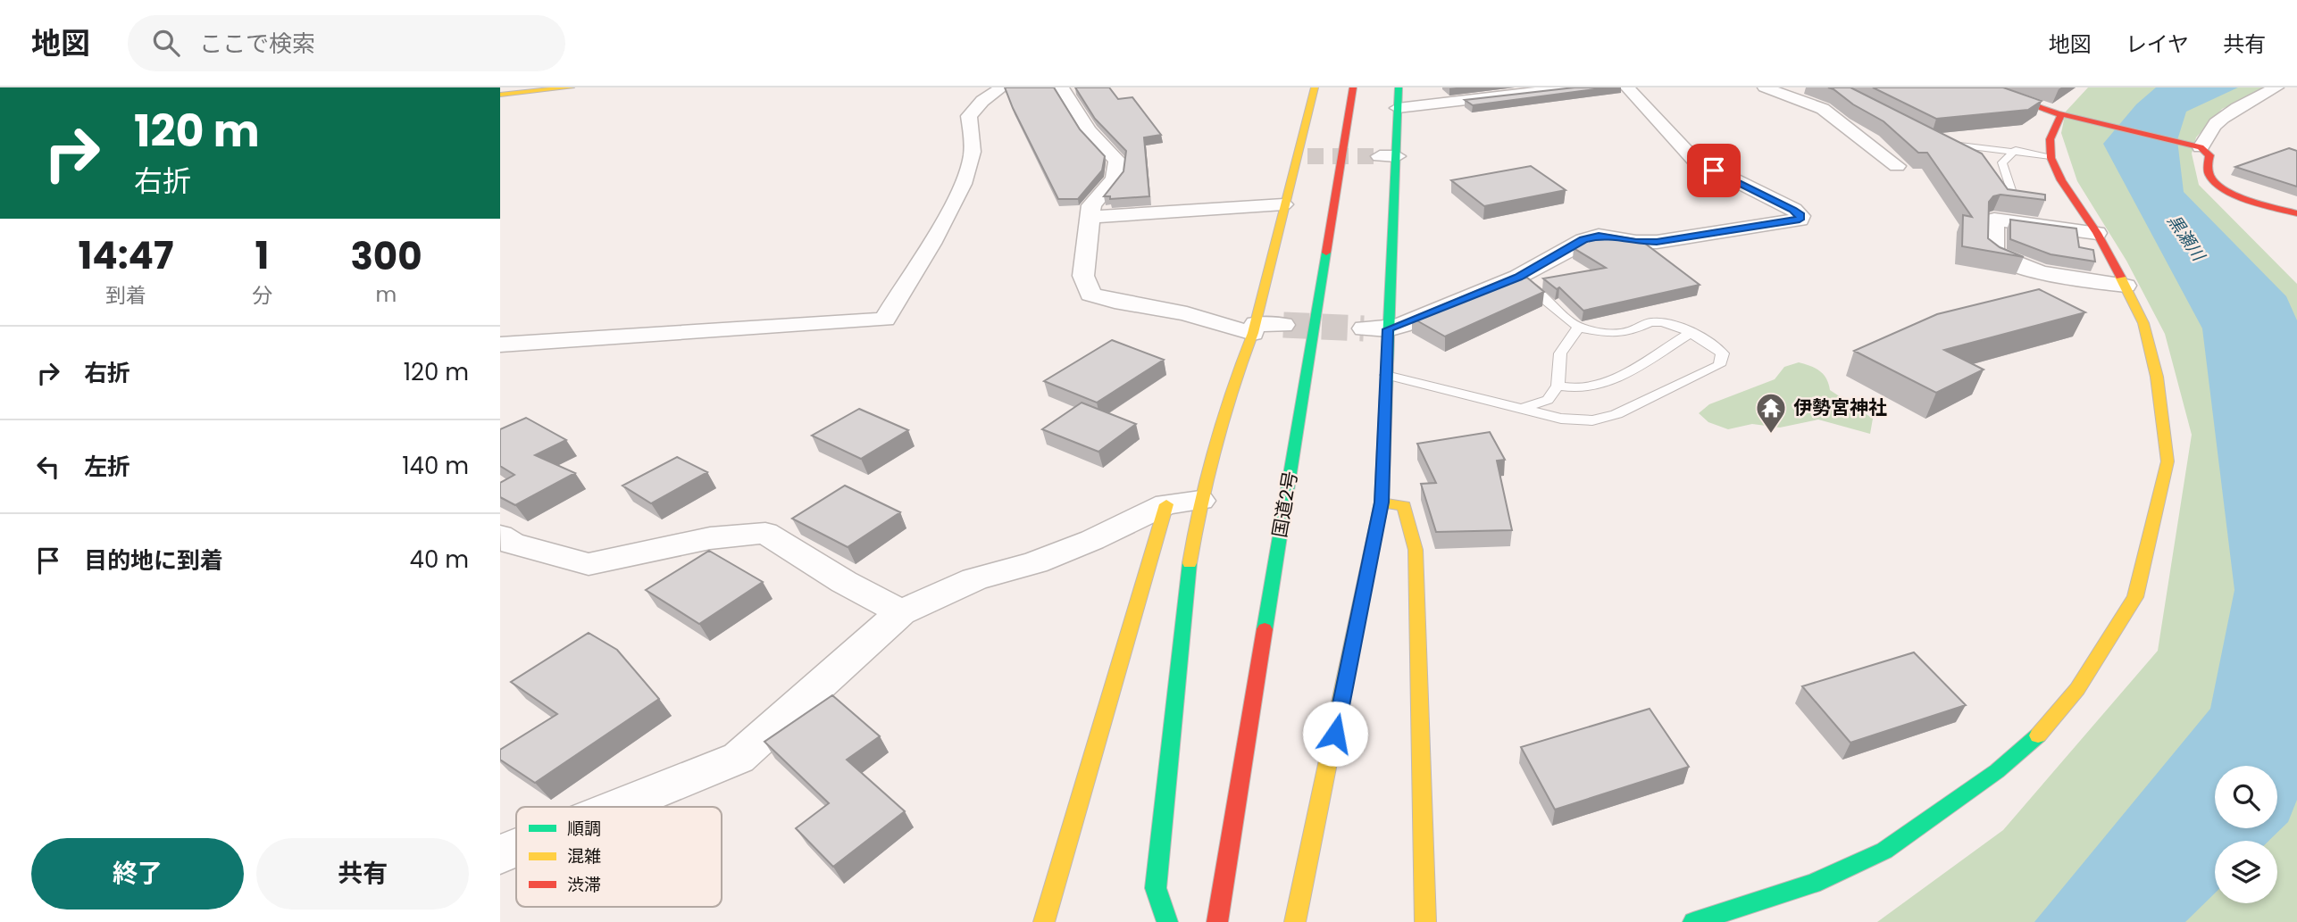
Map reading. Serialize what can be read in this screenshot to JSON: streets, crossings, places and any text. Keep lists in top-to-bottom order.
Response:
{
  "streets": {
    "main road": ["国道2号"]
  },
  "water": ["黒瀬川"],
  "places": {
    "temple": ["伊勢宮神社"]
  },
  "legend": ["順調", "混雑", "渋滞"],
  "page": {
    "header": "地図",
    "search": "ここで検索",
    "nav": ["地図", "レイヤ", "共有"],
    "turn": ["120 m", "右折"],
    "eta": [
      "14:47",
      "到着",
      "1",
      "分",
      "300",
      "m"
    ],
    "list": [
      {
        "name": "右折",
        "value": "120 m"
      },
      {
        "name": "左折",
        "value": "140 m"
      },
      {
        "name": "目的地に到着",
        "value": "40 m"
      }
    ],
    "buttons": ["終了", "共有"]
  }
}
